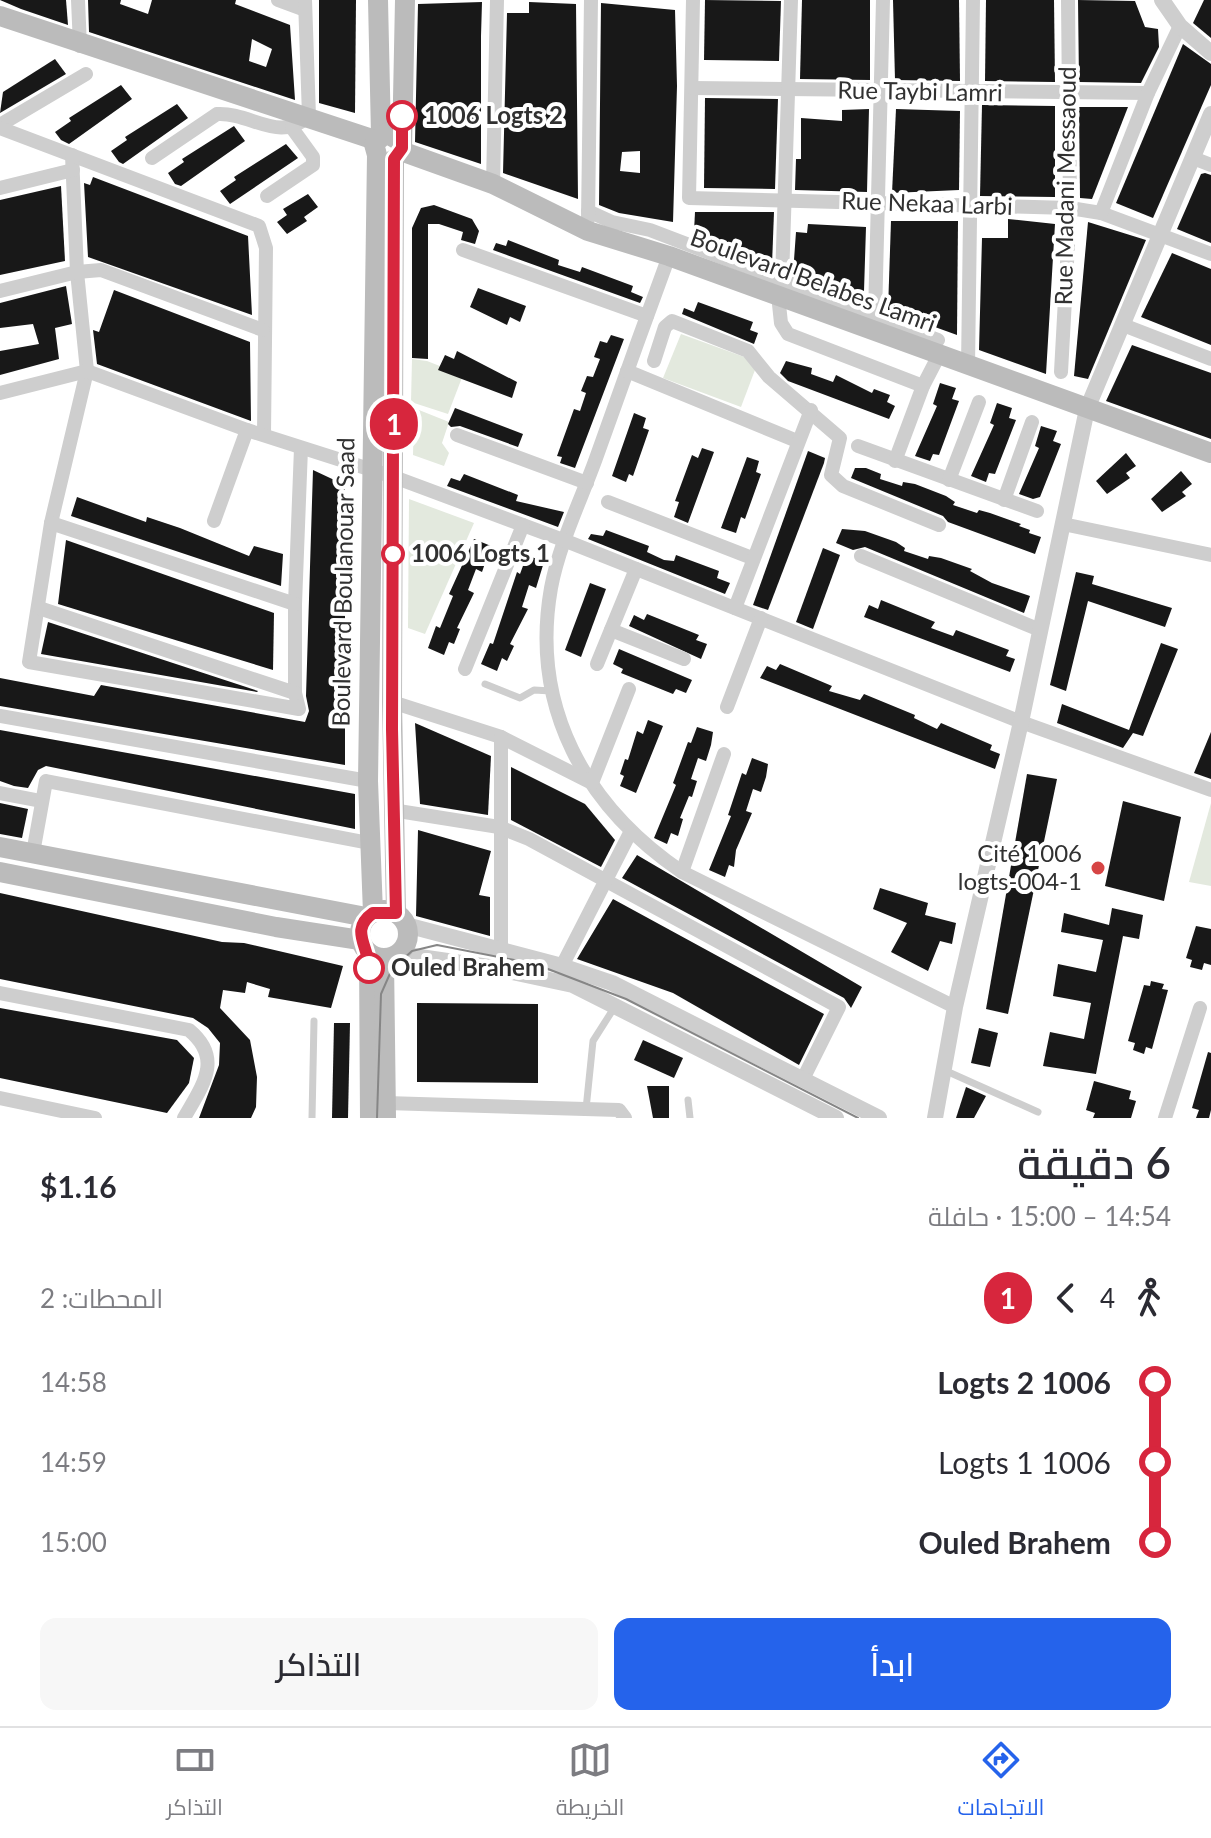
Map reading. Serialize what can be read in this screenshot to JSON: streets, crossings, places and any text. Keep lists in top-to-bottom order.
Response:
{
  "streets": {
    "main road": ["Boulevard Belabes Lamri", "Boulevard Boulanouar Saad"],
    "street": ["Rue Taybi Lamri", "Rue Madani Messaoud", "Rue Nekaa Larbi"]
  },
  "crossings": [
    ["Rue Taybi Lamri", "Rue Madani Messaoud"],
    ["Rue Taybi Lamri", "Rue Nekaa Larbi"],
    ["Rue Madani Messaoud", "Rue Nekaa Larbi"],
    ["Boulevard Belabes Lamri", "Boulevard Boulanouar Saad"]
  ],
  "places": [
    "1006 Logts 2",
    "1006 Logts 1",
    "Cité 1006 logts-004-1",
    "Ouled Brahem"
  ],
  "lines": ["bus line 1"],
  "page": {
    "on_map": "1",
    "heading": ["6 دقيقة", "14:54 – 15:00 · حافلة", "$1.16"],
    "legs": ["4", "1", "المحطات: 2"],
    "list": [
      {
        "name": "1006 Logts 2",
        "value": "14:58"
      },
      {
        "name": "1006 Logts 1",
        "value": "14:59"
      },
      {
        "name": "Ouled Brahem",
        "value": "15:00"
      }
    ],
    "buttons": ["ابدأ", "التذاكر"],
    "tabs": ["الاتجاهات", "الخريطة", "التذاكر"]
  }
}
